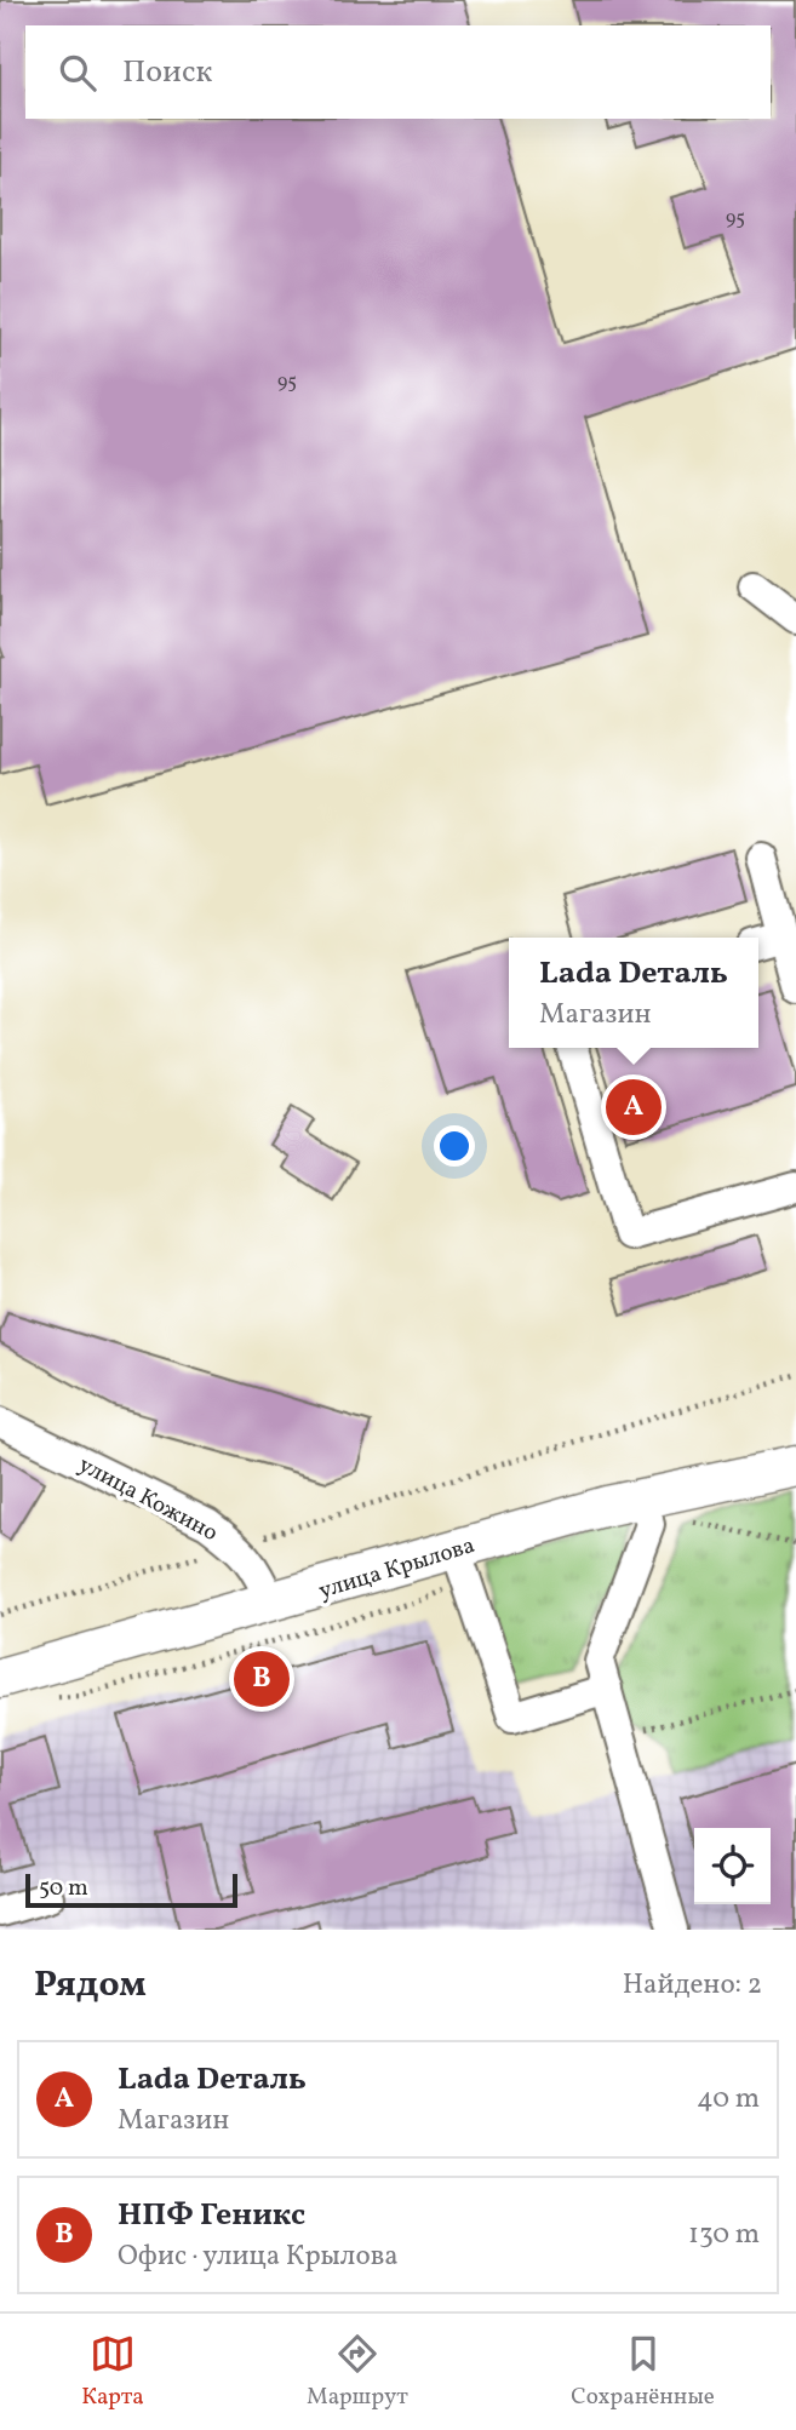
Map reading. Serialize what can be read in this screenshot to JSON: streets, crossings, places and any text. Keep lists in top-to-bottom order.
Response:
{
  "streets": {
    "main road": ["улица Крылова"],
    "street": ["улица Кожино"]
  },
  "crossings": [
    ["улица Кожино", "улица Крылова"]
  ],
  "house_numbers": ["95", "95"],
  "scale_bar": "50 m",
  "page": {
    "search": "Поиск",
    "popup": ["Lada Dеталь", "Магазин"],
    "pins": ["A", "B"],
    "scale": "50 m",
    "heading": ["Рядом", "Найдено: 2"],
    "list": [
      {
        "mark": "A",
        "name": "Lada Dеталь",
        "note": "Магазин",
        "value": "40 m"
      },
      {
        "mark": "B",
        "name": "НПФ Геникс",
        "note": "Офис · улица Крылова",
        "value": "130 m"
      }
    ],
    "nav": ["Карта", "Маршрут", "Сохранённые"]
  }
}
